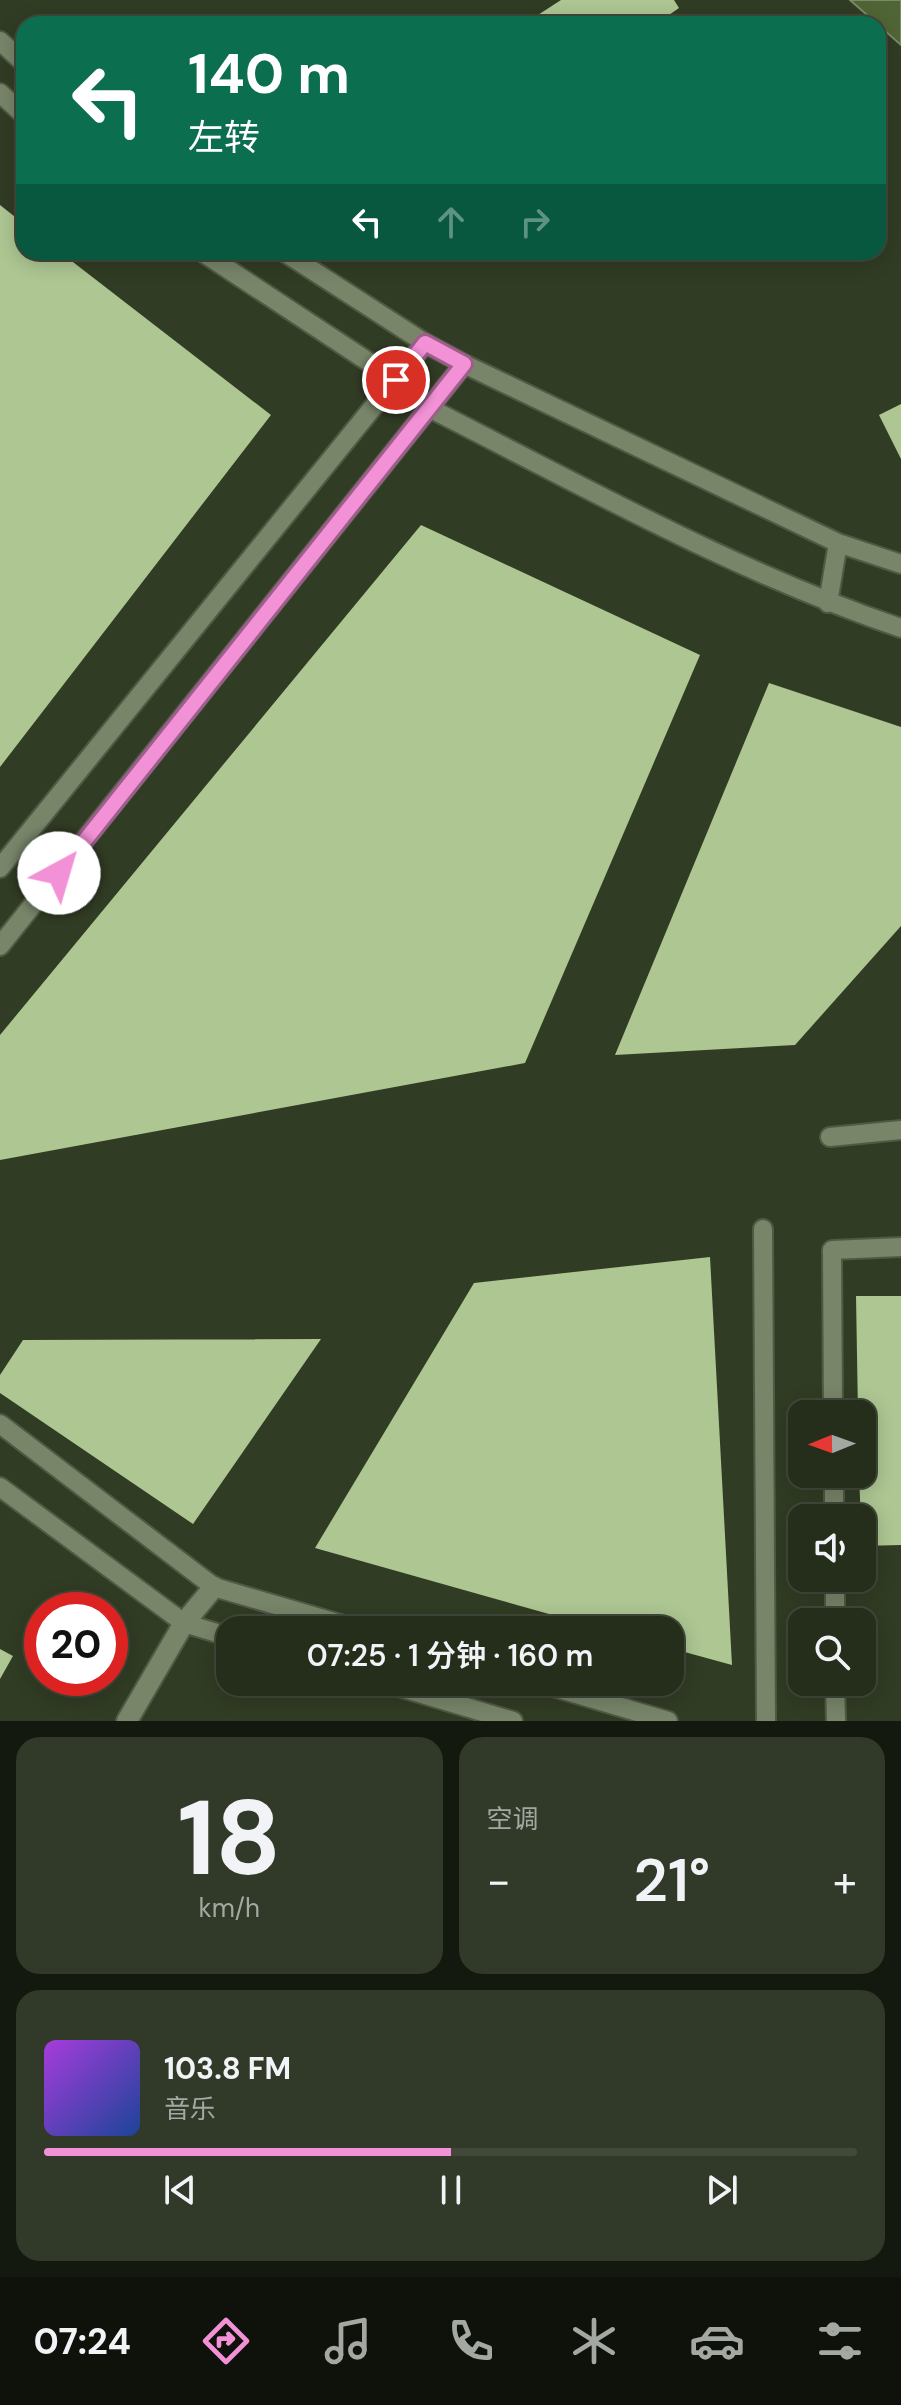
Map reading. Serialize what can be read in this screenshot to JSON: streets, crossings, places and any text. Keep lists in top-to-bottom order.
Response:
{
  "north": "left",
  "page": {
    "turn": ["140 m", "左转"],
    "limit": "20",
    "trip": "07:25 · 1 分钟 · 160 m",
    "tile": [
      ["18", "km/h"],
      "空调"
    ],
    "heat": ["−", "21°", "+"],
    "song": ["103.8 FM", "音乐"],
    "tabs": "07:24"
  }
}
